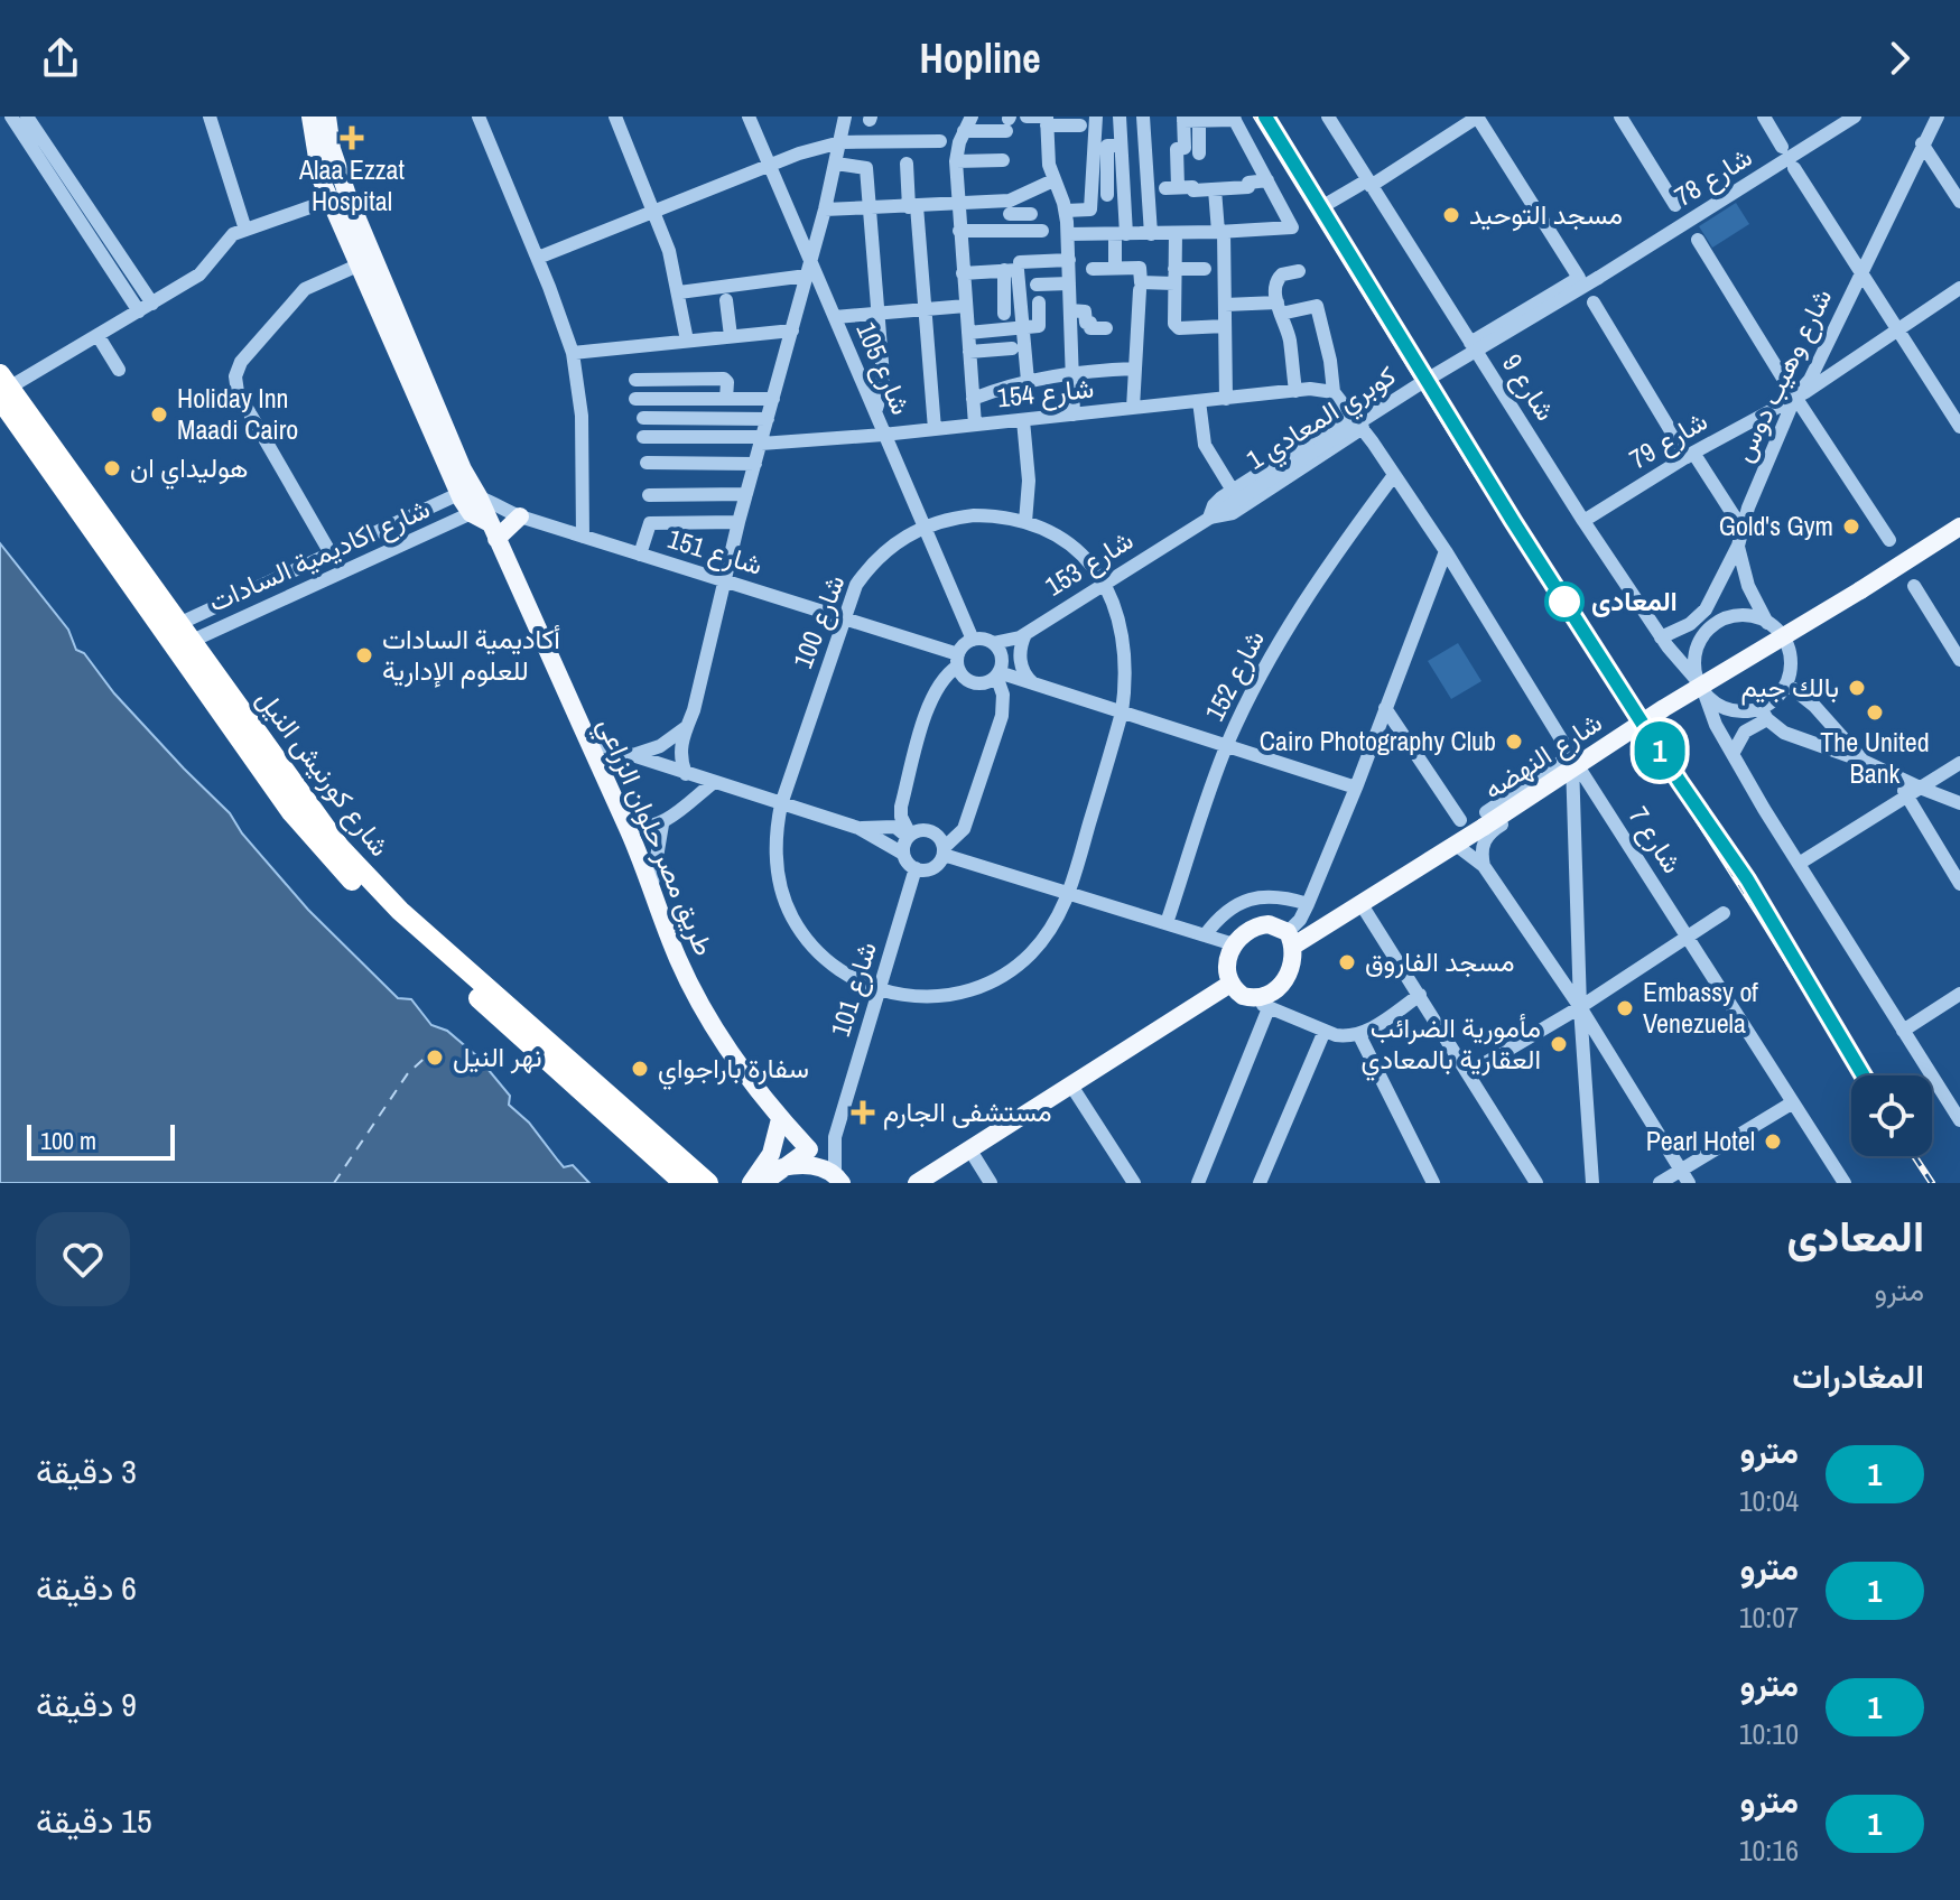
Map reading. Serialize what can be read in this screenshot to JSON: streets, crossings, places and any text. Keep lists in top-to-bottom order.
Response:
{
  "streets": {
    "highway": ["شارع كورنيش النيل"],
    "main road": ["شارع النهضه", "طريق مصر حلوان الزراعي"],
    "street": [
      "شارع 78",
      "شارع 105",
      "شارع وهيب دوس",
      "شارع 9",
      "شارع 154",
      "كوبري المعادي 1",
      "شارع 79",
      "شارع 151",
      "شارع اكاديمية السادات",
      "شارع 153",
      "شارع 100",
      "شارع 152",
      "شارع 7",
      "شارع 101"
    ]
  },
  "crossings": [
    ["شارع 78", "كوبري المعادي 1"],
    ["شارع 105", "شارع 154"],
    ["شارع 105", "شارع 151"],
    ["شارع 105", "شارع 153"],
    ["شارع 105", "شارع 100"],
    ["شارع وهيب دوس", "شارع 9"],
    ["شارع وهيب دوس", "شارع 79"],
    ["شارع 9", "شارع 79"],
    ["شارع 154", "شارع 7"],
    ["كوبري المعادي 1", "شارع 153"],
    ["شارع 151", "شارع اكاديمية السادات"],
    ["شارع 151", "شارع 153"],
    ["شارع 151", "شارع 100"],
    ["شارع 151", "طريق مصر حلوان الزراعي"],
    ["شارع اكاديمية السادات", "شارع كورنيش النيل"],
    ["شارع اكاديمية السادات", "طريق مصر حلوان الزراعي"],
    ["شارع 153", "شارع 100"],
    ["شارع 153", "شارع 7"],
    ["شارع 100", "شارع 101"],
    ["شارع 152", "شارع 7"],
    ["شارع النهضه", "شارع 7"],
    ["طريق مصر حلوان الزراعي", "شارع 101"]
  ],
  "places": {
    "health": ["Alaa Ezzat Hospital", "مستشفى الجارم"],
    "other": [
      "مسجد التوحيد",
      "Holiday Inn Maadi Cairo",
      "هوليداي ان",
      "Gold's Gym",
      "المعادى",
      "أكاديمية السادات للعلوم الإدارية",
      "بالك جيم",
      "The United Bank",
      "Cairo Photography Club",
      "مسجد الفاروق",
      "Embassy of Venezuela",
      "مأمورية الضرائب العقارية بالمعادي",
      "نهر النيل",
      "سفارة باراجواي",
      "Pearl Hotel"
    ]
  },
  "lines": ["metro line 1"],
  "scale_bar": "100 m",
  "page": {
    "header": "Hopline",
    "on_map": "1",
    "scale": "100 m",
    "heading": [
      ["المعادى", "مترو"],
      "المغادرات"
    ],
    "list": [
      {
        "mark": "1",
        "name": "مترو",
        "note": "10:04",
        "value": "3 دقيقة"
      },
      {
        "mark": "1",
        "name": "مترو",
        "note": "10:07",
        "value": "6 دقيقة"
      },
      {
        "mark": "1",
        "name": "مترو",
        "note": "10:10",
        "value": "9 دقيقة"
      },
      {
        "mark": "1",
        "name": "مترو",
        "note": "10:16",
        "value": "15 دقيقة"
      }
    ]
  }
}
